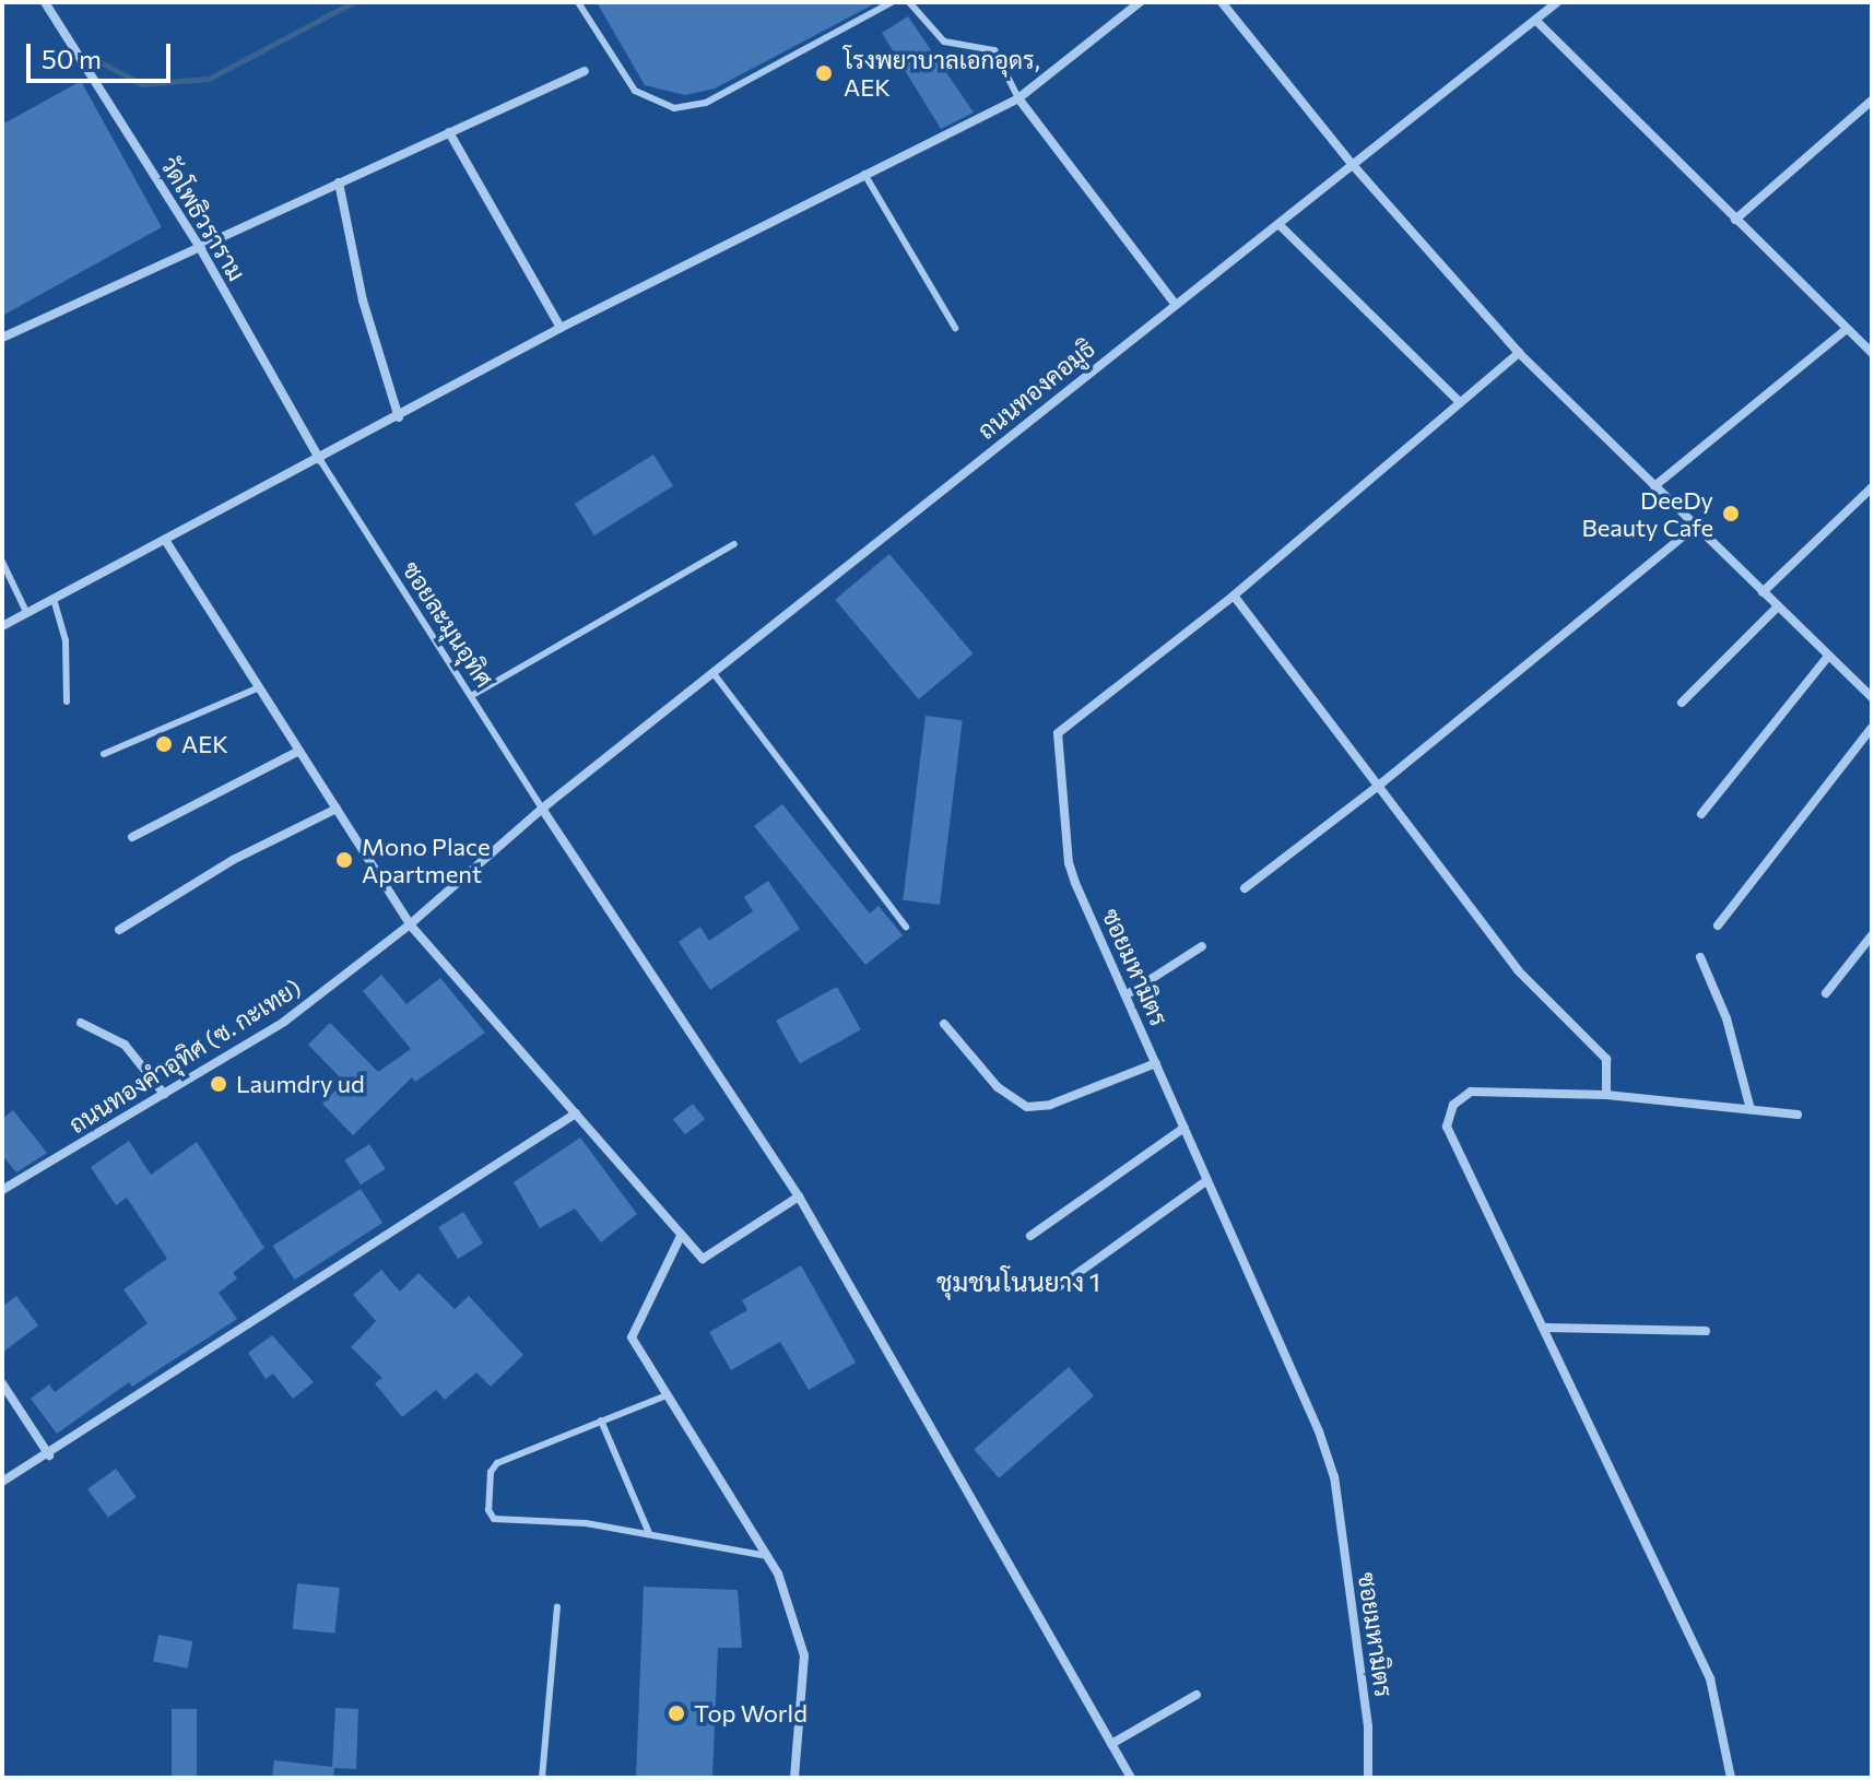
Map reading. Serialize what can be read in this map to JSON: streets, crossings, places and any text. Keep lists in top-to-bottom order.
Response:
{
  "streets": {
    "street": [
      "วัดโพธิวราราม",
      "ถนนทองคอมูธิ",
      "ซอยมหามิตร",
      "ถนนทองคำอุทิศ (ซ. กะเทย)"
    ],
    "lane": ["ซอยละมุนอุทิศ"]
  },
  "crossings": [
    ["วัดโพธิวราราม", "ซอยละมุนอุทิศ"],
    ["ถนนทองคอมูธิ", "ซอยละมุนอุทิศ"],
    ["ถนนทองคอมูธิ", "ถนนทองคำอุทิศ (ซ. กะเทย)"],
    ["ซอยละมุนอุทิศ", "ถนนทองคำอุทิศ (ซ. กะเทย)"]
  ],
  "districts": ["ชุมชนโนนยาง 1"],
  "places": [
    "โรงพยาบาลเอกอุดร, AEK",
    "DeeDy Beauty Cafe",
    "AEK",
    "Mono Place Apartment",
    "Laumdry ud",
    "Top World"
  ],
  "scale_bar": "50 m"
}
